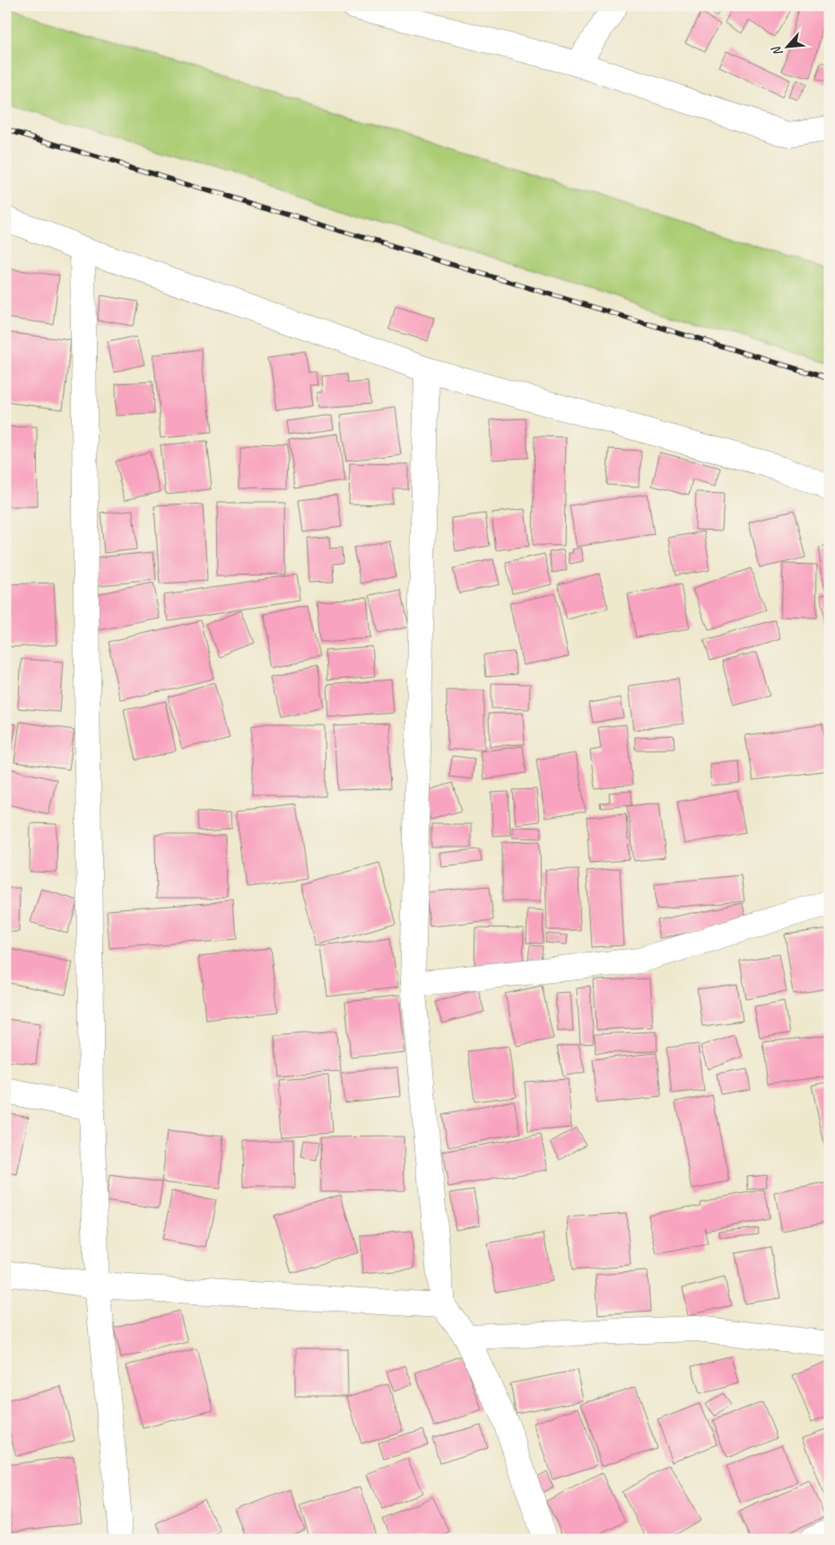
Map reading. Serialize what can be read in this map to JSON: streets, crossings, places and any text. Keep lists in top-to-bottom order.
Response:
{
  "north": "bottom left"
}
